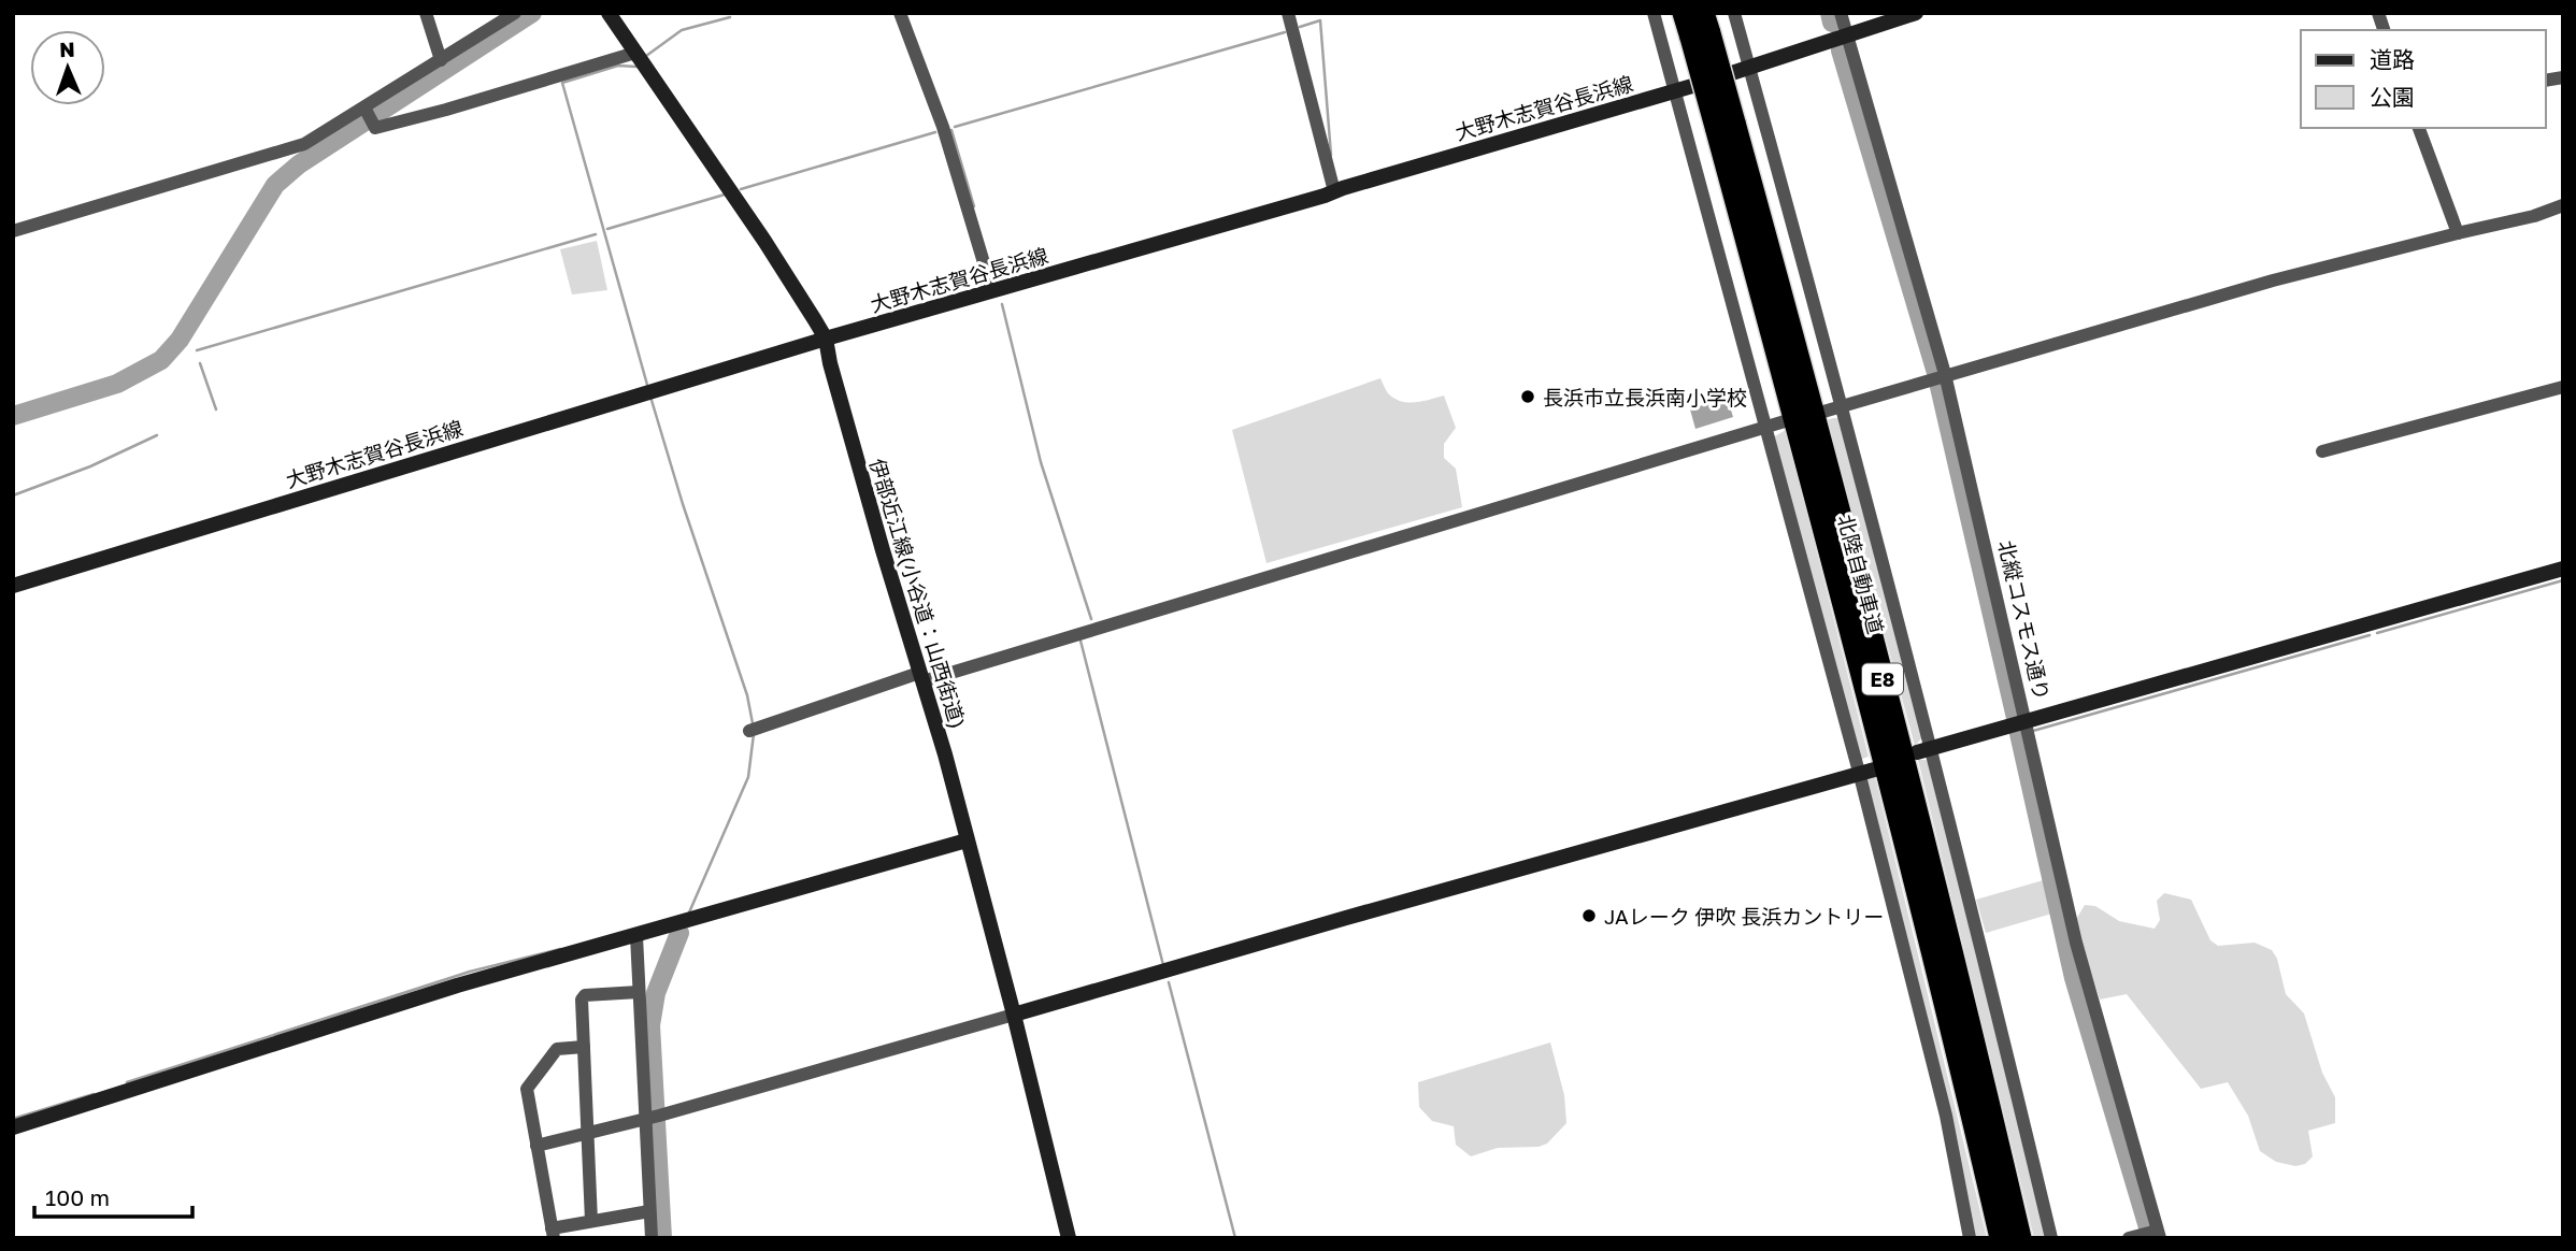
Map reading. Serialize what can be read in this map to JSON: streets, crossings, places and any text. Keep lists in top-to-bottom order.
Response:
{
  "streets": {
    "highway": ["北陸自動車道", "E8"],
    "main road": ["大野木志賀谷長浜線", "伊部近江線(小谷道：山西街道)"],
    "street": ["北縦コスモス通り"]
  },
  "crossings": [
    ["大野木志賀谷長浜線", "伊部近江線(小谷道：山西街道)"],
    ["大野木志賀谷長浜線", "北縦コスモス通り"]
  ],
  "places": ["長浜市立長浜南小学校", "JAレーク 伊吹 長浜カントリー"],
  "legend": ["道路", "公園"],
  "scale_bar": "100 m",
  "north": "top"
}
